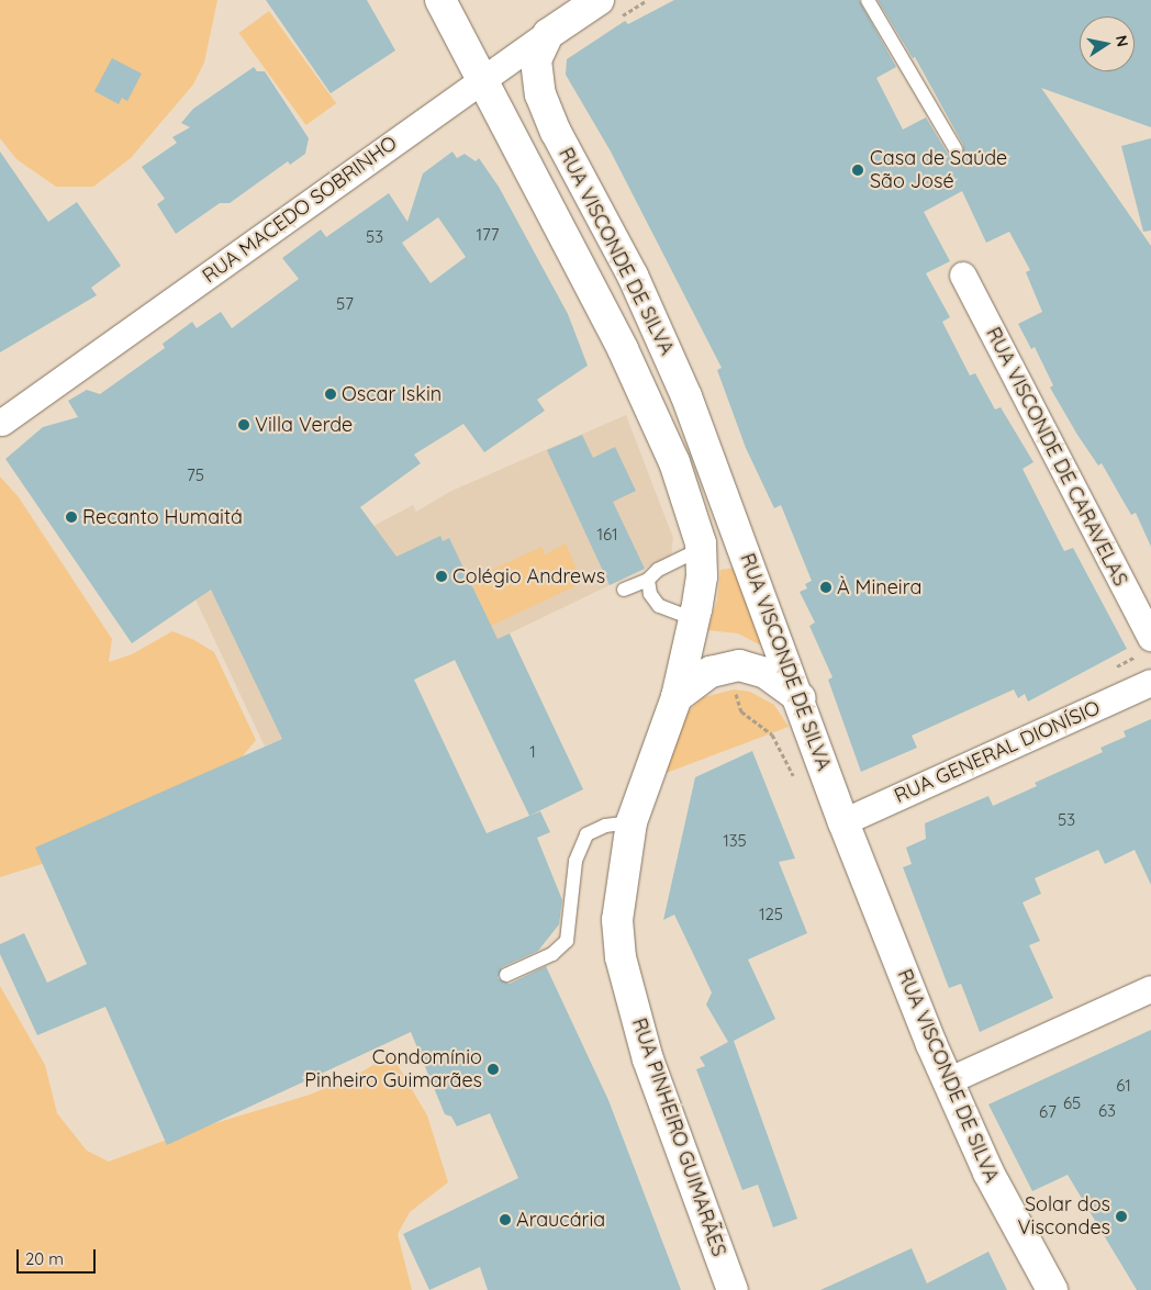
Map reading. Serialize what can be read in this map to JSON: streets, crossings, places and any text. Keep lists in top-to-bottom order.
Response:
{
  "streets": {
    "main road": ["RUA MACEDO SOBRINHO", "RUA VISCONDE DE SILVA", "RUA PINHEIRO GUIMARÃES"],
    "street": ["RUA VISCONDE DE CARAVELAS", "RUA GENERAL DIONÍSIO"]
  },
  "crossings": [
    ["RUA MACEDO SOBRINHO", "RUA VISCONDE DE SILVA"],
    ["RUA VISCONDE DE SILVA", "RUA GENERAL DIONÍSIO"],
    ["RUA VISCONDE DE SILVA", "RUA PINHEIRO GUIMARÃES"]
  ],
  "places": [
    "Casa de Saúde São José",
    "Oscar Iskin",
    "Villa Verde",
    "Recanto Humaitá",
    "Colégio Andrews",
    "À Mineira",
    "Condomínio Pinheiro Guimarães",
    "Solar dos Viscondes",
    "Araucária"
  ],
  "house_numbers": [
    "177",
    "53",
    "57",
    "75",
    "161",
    "1",
    "53",
    "135",
    "125",
    "61",
    "65",
    "63",
    "67"
  ],
  "scale_bar": "20 m",
  "north": "right"
}
